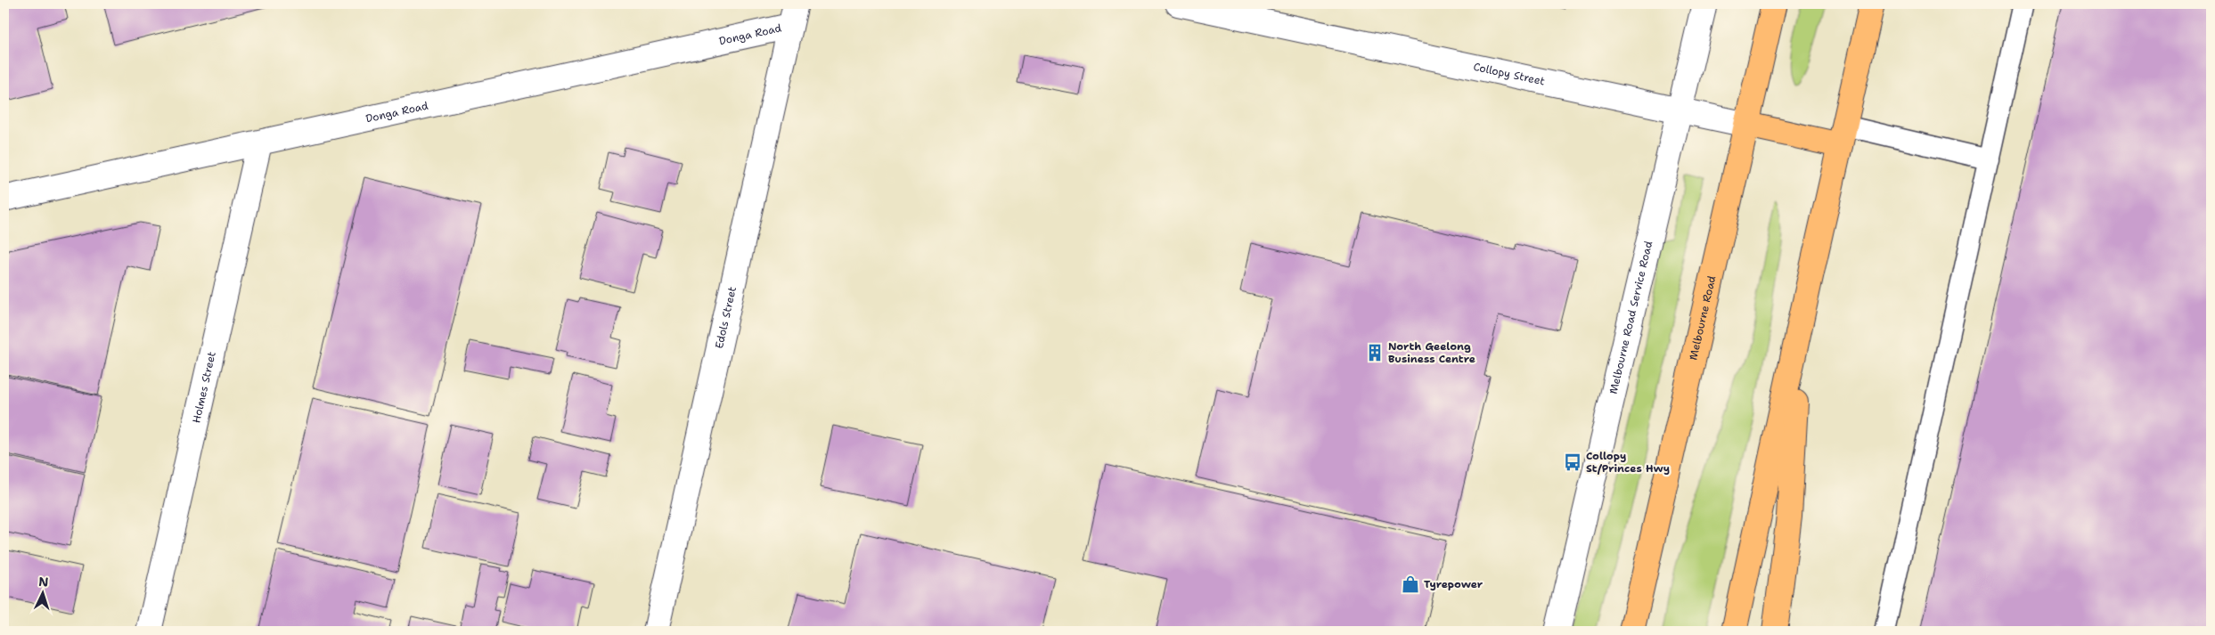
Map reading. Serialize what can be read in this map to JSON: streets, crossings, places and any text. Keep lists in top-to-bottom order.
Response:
{
  "streets": {
    "highway": ["Collopy Street", "Melbourne Road"],
    "street": [
      "Donga Road",
      "Edols Street",
      "Melbourne Road Service Road",
      "Holmes Street"
    ]
  },
  "crossings": [
    ["Donga Road", "Edols Street"],
    ["Donga Road", "Holmes Street"],
    ["Collopy Street", "Melbourne Road Service Road"],
    ["Collopy Street", "Melbourne Road"]
  ],
  "places": {
    "building": ["North Geelong Business Centre"],
    "bus stop": ["Collopy St/Princes Hwy"],
    "shop": ["Tyrepower"]
  },
  "north": "top"
}
